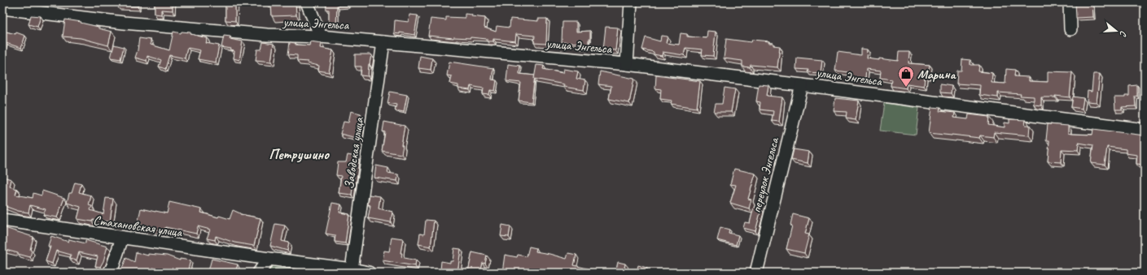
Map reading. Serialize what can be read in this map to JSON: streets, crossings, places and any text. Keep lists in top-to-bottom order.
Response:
{
  "streets": {
    "street": [
      "улица Энгельса",
      "Заводская улица",
      "переулок Энгельса",
      "Стахановская улица"
    ]
  },
  "crossings": [
    ["улица Энгельса", "Заводская улица"],
    ["улица Энгельса", "переулок Энгельса"],
    ["Заводская улица", "Стахановская улица"]
  ],
  "districts": ["Петрушино"],
  "places": {
    "shop": ["Марина"]
  },
  "north": "right"
}
